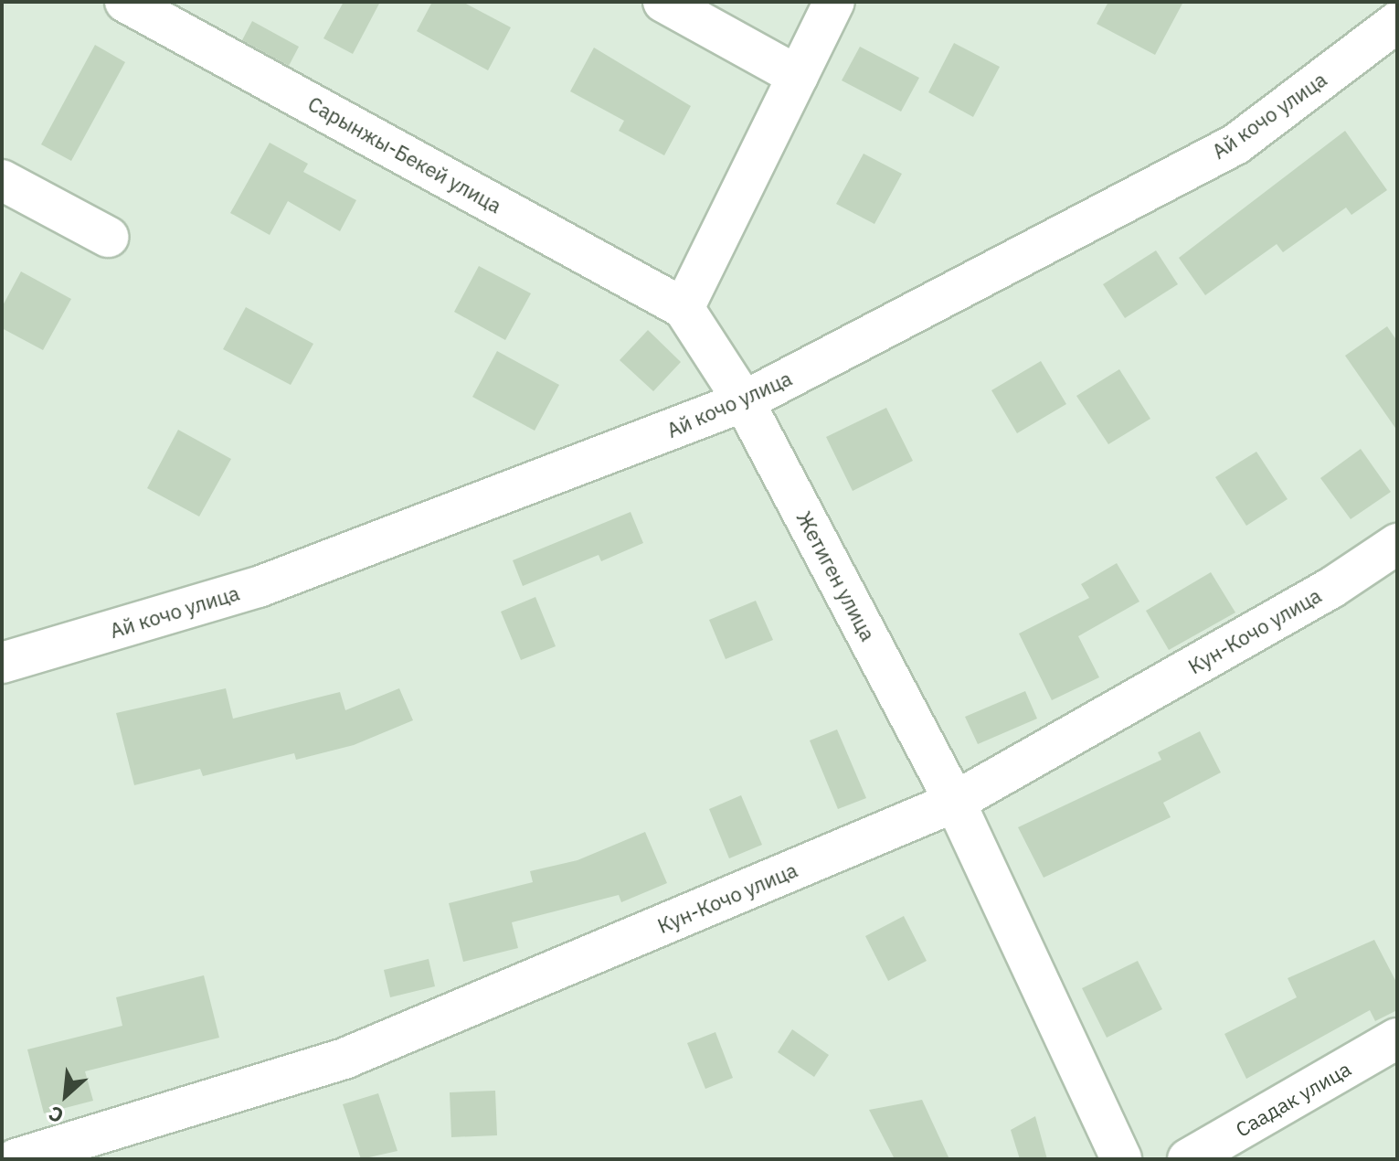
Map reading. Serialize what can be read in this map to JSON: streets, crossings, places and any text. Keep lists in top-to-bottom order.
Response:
{
  "streets": {
    "street": [
      "Ай кочо улица",
      "Сарынжы-Бекей улица",
      "Жетиген улица",
      "Кун-Кочо улица",
      "Саадак улица"
    ]
  },
  "crossings": [
    ["Ай кочо улица", "Жетиген улица"],
    ["Сарынжы-Бекей улица", "Жетиген улица"],
    ["Жетиген улица", "Кун-Кочо улица"]
  ],
  "north": "bottom left"
}
